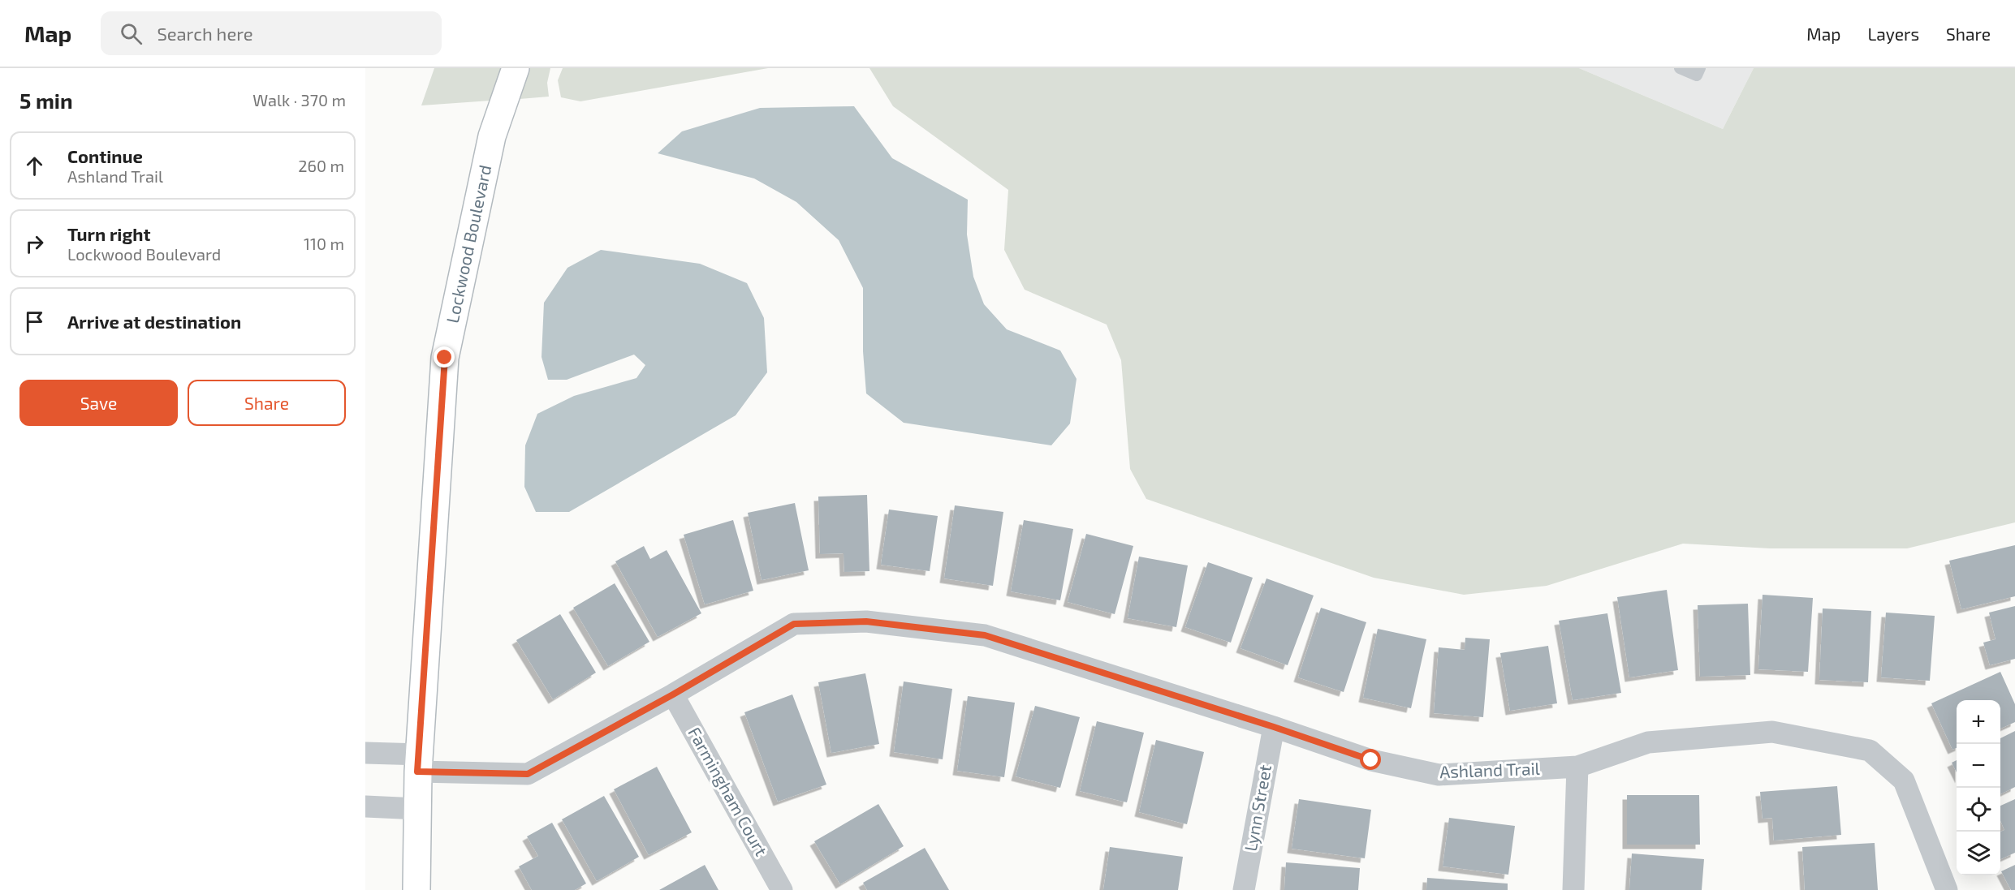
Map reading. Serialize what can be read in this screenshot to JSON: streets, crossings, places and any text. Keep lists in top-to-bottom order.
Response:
{
  "streets": {
    "street": [
      "Lockwood Boulevard",
      "Ashland Trail",
      "Farmingham Court",
      "Lynn Street"
    ]
  },
  "crossings": [
    ["Lockwood Boulevard", "Ashland Trail"],
    ["Ashland Trail", "Farmingham Court"],
    ["Ashland Trail", "Lynn Street"]
  ],
  "page": {
    "header": "Map",
    "search": "Search here",
    "nav": ["Map", "Layers", "Share"],
    "heading": ["5 min", "Walk · 370 m"],
    "list": [
      ["Continue", "Ashland Trail", "260 m"],
      ["Turn right", "Lockwood Boulevard", "110 m"],
      "Arrive at destination"
    ],
    "buttons": ["Save", "Share"],
    "map_buttons": ["+", "−"]
  }
}
